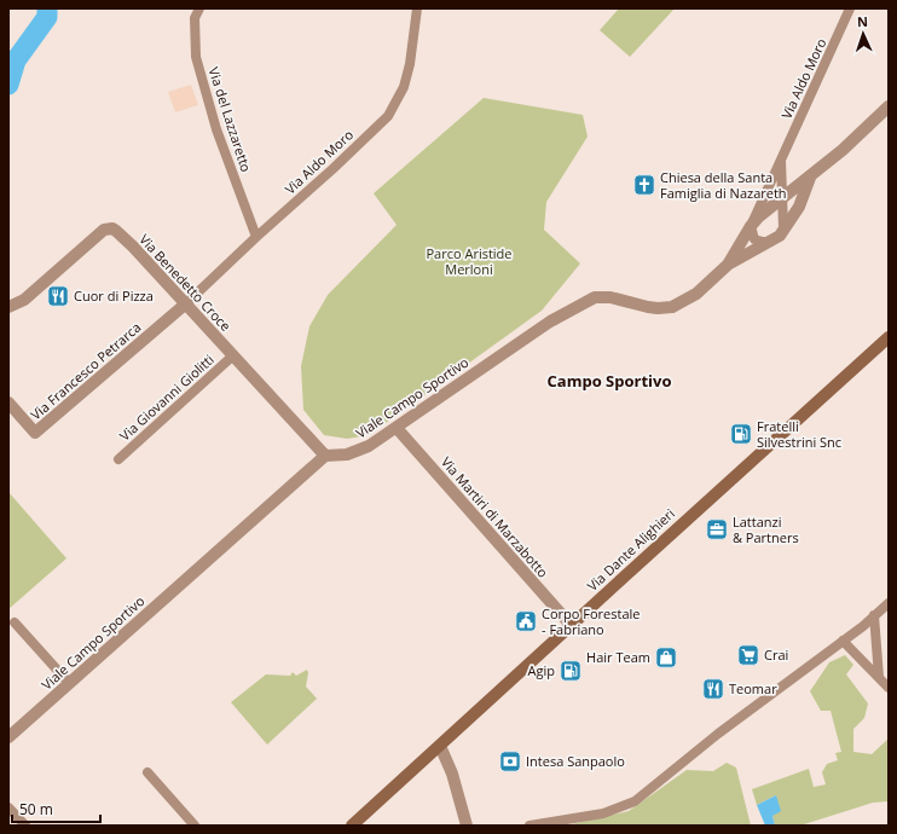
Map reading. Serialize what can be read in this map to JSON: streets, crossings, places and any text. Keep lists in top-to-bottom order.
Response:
{
  "streets": {
    "main road": ["Via Dante Alighieri"],
    "street": [
      "Via Aldo Moro",
      "Via del Lazzaretto",
      "Via Benedetto Croce",
      "Via Francesco Petrarca",
      "Via Giovanni Giolitti",
      "Viale Campo Sportivo",
      "Via Martiri di Marzabotto"
    ]
  },
  "crossings": [
    ["Via Aldo Moro", "Via del Lazzaretto"],
    ["Via Aldo Moro", "Via Benedetto Croce"],
    ["Via Aldo Moro", "Via Francesco Petrarca"],
    ["Via Aldo Moro", "Viale Campo Sportivo"],
    ["Via Benedetto Croce", "Via Francesco Petrarca"],
    ["Via Benedetto Croce", "Via Giovanni Giolitti"],
    ["Via Benedetto Croce", "Viale Campo Sportivo"],
    ["Viale Campo Sportivo", "Via Martiri di Marzabotto"],
    ["Via Martiri di Marzabotto", "Via Dante Alighieri"]
  ],
  "districts": ["Campo Sportivo"],
  "parks": ["Parco Aristide Merloni"],
  "places": {
    "church": ["Chiesa della Santa Famiglia di Nazareth"],
    "restaurant": ["Cuor di Pizza", "Teomar"],
    "fuel station": ["Fratelli Silvestrini Snc", "Agip"],
    "office": ["Lattanzi & Partners"],
    "public building": ["Corpo Forestale - Fabriano"],
    "supermarket": ["Crai"],
    "shop": ["Hair Team"],
    "bank": ["Intesa Sanpaolo"]
  },
  "scale_bar": "50 m",
  "north": "top"
}
